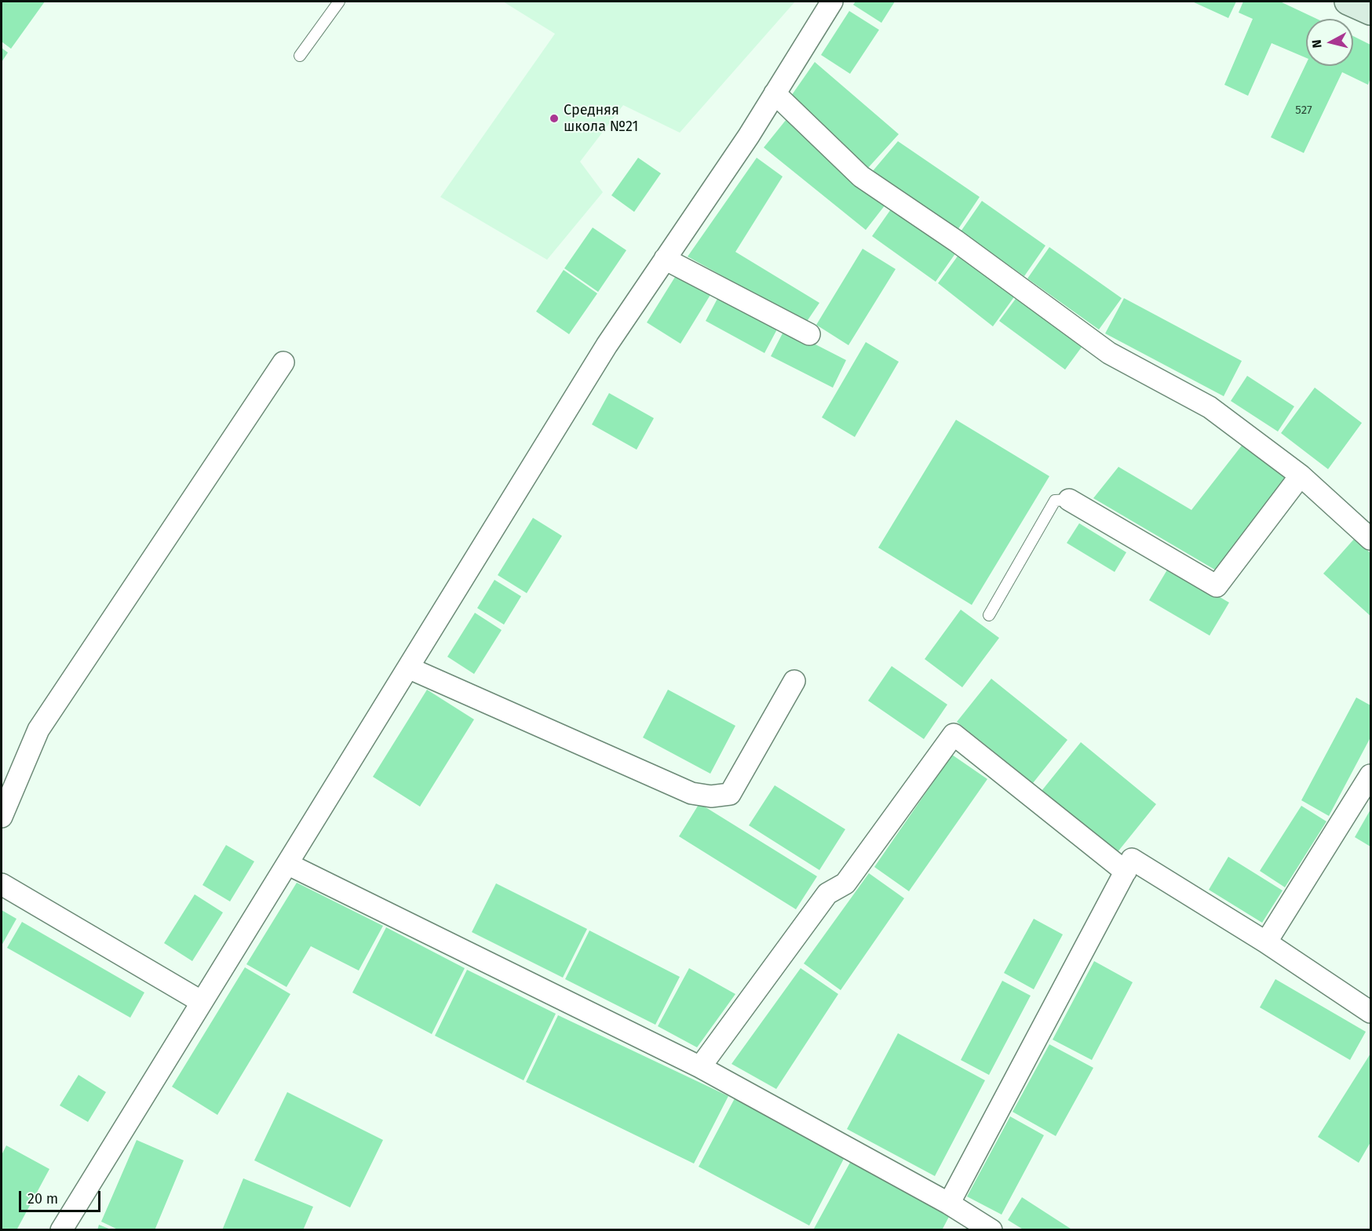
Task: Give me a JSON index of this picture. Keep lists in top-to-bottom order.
{
  "places": ["Средняя школа №21"],
  "house_numbers": ["527"],
  "scale_bar": "20 m",
  "north": "left"
}
